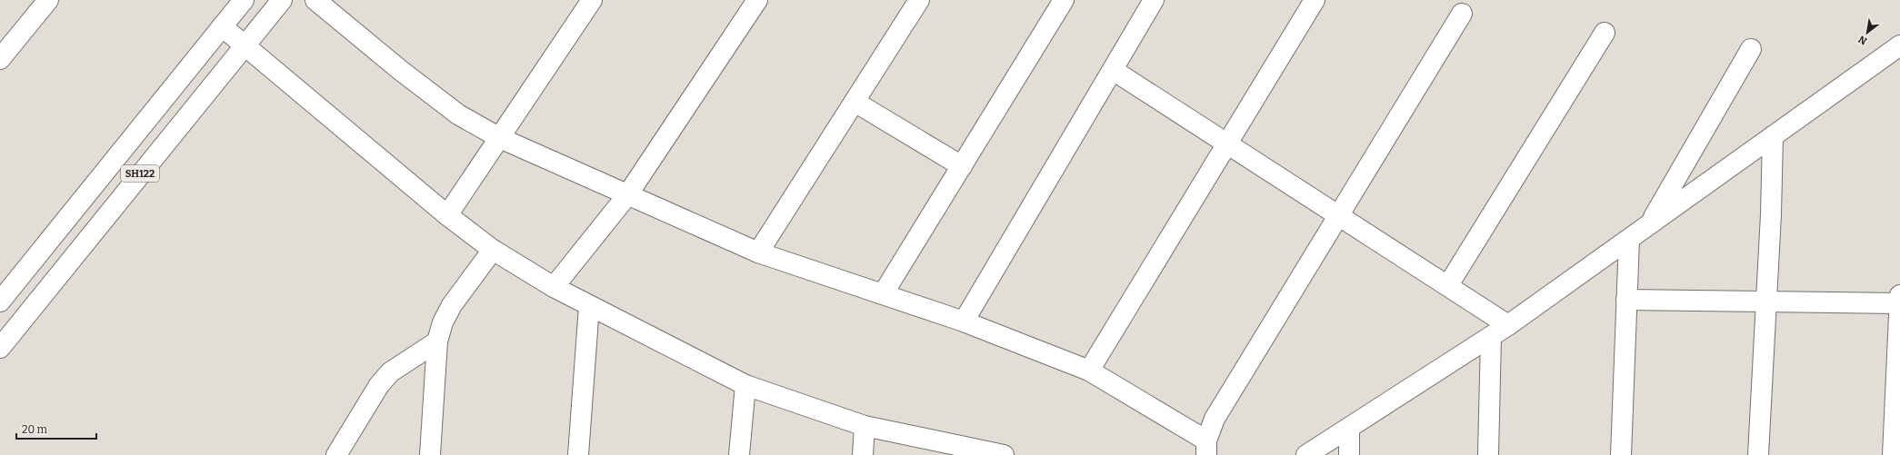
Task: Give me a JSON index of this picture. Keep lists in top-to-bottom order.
{
  "streets": {
    "street": ["SH122"]
  },
  "scale_bar": "20 m",
  "north": "bottom left"
}
